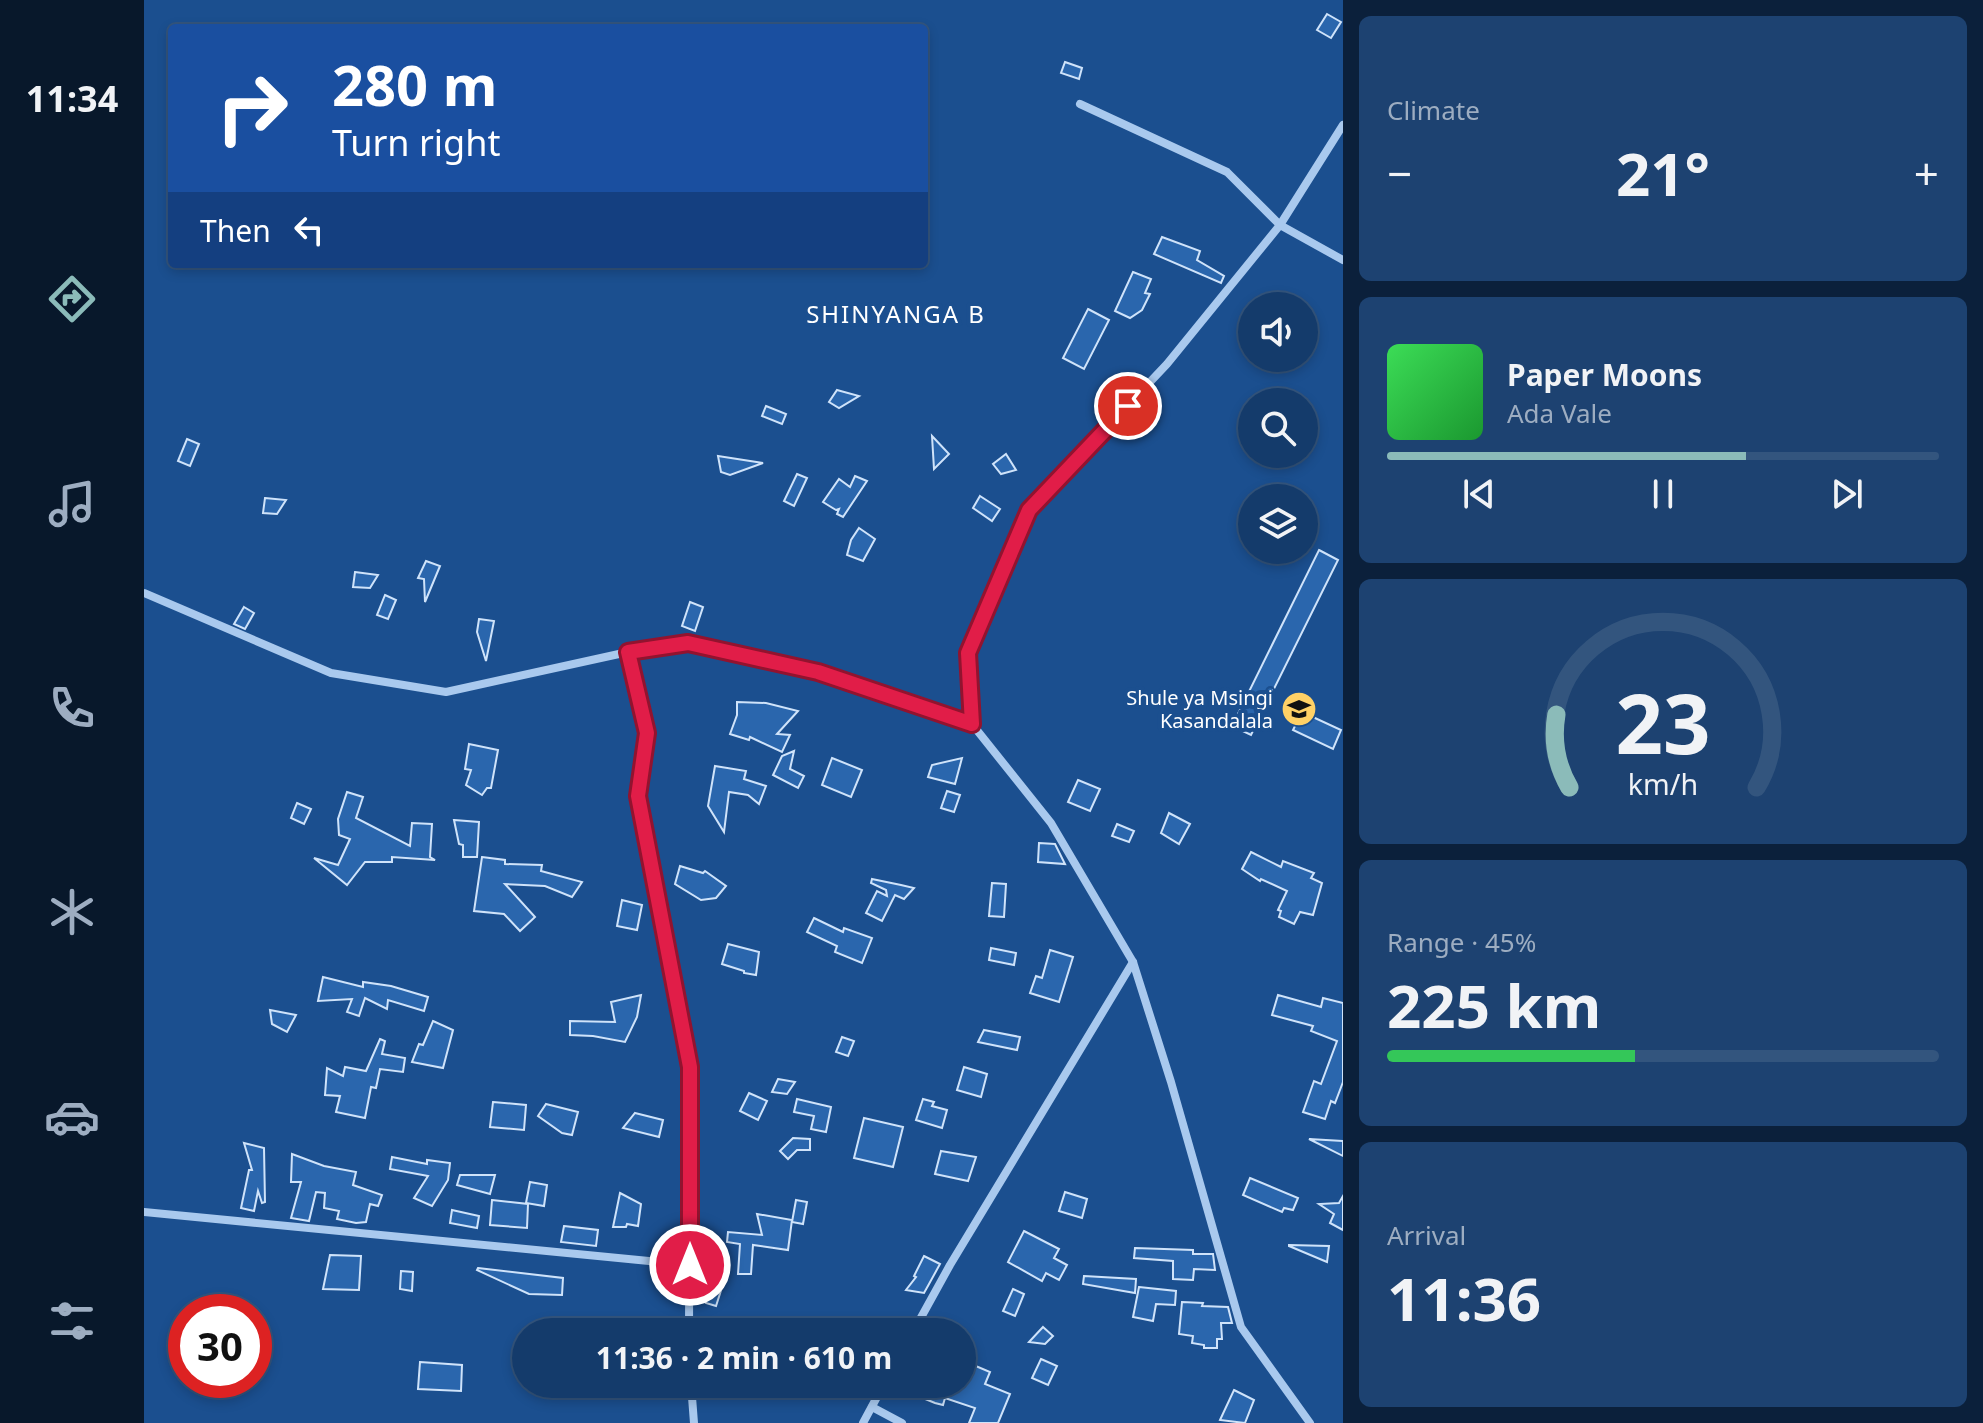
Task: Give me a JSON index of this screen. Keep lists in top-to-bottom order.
{
  "districts": ["SHINYANGA B"],
  "places": {
    "school or university": ["Shule ya Msingi Kasandalala"]
  },
  "page": {
    "tabs": "11:34",
    "tile": [
      "Climate",
      ["Range · 45%", "225 km"],
      ["Arrival", "11:36"]
    ],
    "turn": ["280 m", "Turn right"],
    "heat": ["−", "21°", "+"],
    "then": "Then",
    "song": ["Paper Moons", "Ada Vale"],
    "limit": "30",
    "trip": "11:36 · 2 min · 610 m",
    "gauge": ["23", "km/h"]
  }
}
